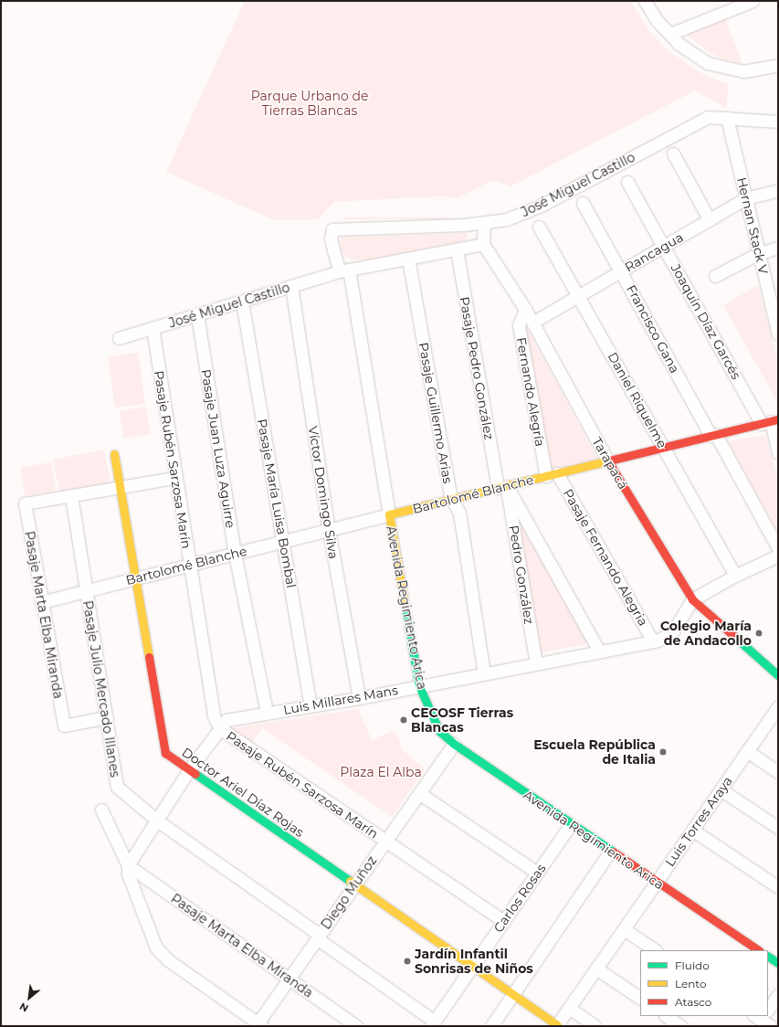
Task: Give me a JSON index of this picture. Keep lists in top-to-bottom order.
{
  "streets": {
    "street": [
      "José Miguel Castillo",
      "Hernan Stack V",
      "Rancagua",
      "Joaquín Díaz Garcés",
      "Francisco Gana",
      "Pasaje Pedro González",
      "Fernando Alegría",
      "Daniel Riquelme",
      "Pasaje Guillermo Arias",
      "Pasaje Juan Luza Aguirre",
      "Pasaje Rubén Sarzosa Marín",
      "Tarapacá",
      "Víctor Domingo Silva",
      "Bartolomé Blanche",
      "Pasaje María Luisa Bombal",
      "Pasaje Fernando Alegria",
      "Pedro González",
      "Avenida Regimiento Arica",
      "Pasaje Marta Elba Miranda",
      "Pasaje Julio Mercado Illanes",
      "Luis Millares Mans",
      "Doctor Ariel Díaz Rojas",
      "Luis Torres Araya",
      "Diego Muñoz",
      "Carlos Rosas"
    ]
  },
  "crossings": [
    ["José Miguel Castillo", "Hernan Stack V"],
    ["José Miguel Castillo", "Pasaje Pedro González"],
    ["José Miguel Castillo", "Pasaje Guillermo Arias"],
    ["José Miguel Castillo", "Pasaje Juan Luza Aguirre"],
    ["José Miguel Castillo", "Pasaje Rubén Sarzosa Marín"],
    ["José Miguel Castillo", "Tarapacá"],
    ["José Miguel Castillo", "Víctor Domingo Silva"],
    ["José Miguel Castillo", "Pasaje María Luisa Bombal"],
    ["José Miguel Castillo", "Avenida Regimiento Arica"],
    ["Hernan Stack V", "Rancagua"],
    ["Rancagua", "Joaquín Díaz Garcés"],
    ["Rancagua", "Francisco Gana"],
    ["Rancagua", "Daniel Riquelme"],
    ["Rancagua", "Tarapacá"],
    ["Joaquín Díaz Garcés", "Bartolomé Blanche"],
    ["Francisco Gana", "Bartolomé Blanche"],
    ["Pasaje Pedro González", "Bartolomé Blanche"],
    ["Pasaje Pedro González", "Pedro González"],
    ["Pasaje Pedro González", "Luis Millares Mans"],
    ["Fernando Alegría", "Tarapacá"],
    ["Fernando Alegría", "Bartolomé Blanche"],
    ["Fernando Alegría", "Pasaje Fernando Alegria"],
    ["Daniel Riquelme", "Bartolomé Blanche"],
    ["Pasaje Guillermo Arias", "Bartolomé Blanche"],
    ["Pasaje Guillermo Arias", "Luis Millares Mans"],
    ["Pasaje Juan Luza Aguirre", "Bartolomé Blanche"],
    ["Pasaje Juan Luza Aguirre", "Luis Millares Mans"],
    ["Pasaje Rubén Sarzosa Marín", "Bartolomé Blanche"],
    ["Pasaje Rubén Sarzosa Marín", "Luis Millares Mans"],
    ["Pasaje Rubén Sarzosa Marín", "Diego Muñoz"],
    ["Pasaje Rubén Sarzosa Marín", "Carlos Rosas"],
    ["Tarapacá", "Bartolomé Blanche"],
    ["Tarapacá", "Luis Millares Mans"],
    ["Víctor Domingo Silva", "Bartolomé Blanche"],
    ["Víctor Domingo Silva", "Luis Millares Mans"],
    ["Bartolomé Blanche", "Pasaje María Luisa Bombal"],
    ["Bartolomé Blanche", "Pasaje Fernando Alegria"],
    ["Bartolomé Blanche", "Pedro González"],
    ["Bartolomé Blanche", "Avenida Regimiento Arica"],
    ["Bartolomé Blanche", "Pasaje Marta Elba Miranda"],
    ["Bartolomé Blanche", "Pasaje Julio Mercado Illanes"],
    ["Bartolomé Blanche", "Doctor Ariel Díaz Rojas"],
    ["Pasaje María Luisa Bombal", "Luis Millares Mans"],
    ["Pasaje Fernando Alegria", "Luis Millares Mans"],
    ["Pedro González", "Luis Millares Mans"],
    ["Avenida Regimiento Arica", "Luis Millares Mans"],
    ["Avenida Regimiento Arica", "Luis Torres Araya"],
    ["Avenida Regimiento Arica", "Diego Muñoz"],
    ["Avenida Regimiento Arica", "Carlos Rosas"],
    ["Pasaje Marta Elba Miranda", "Pasaje Julio Mercado Illanes"],
    ["Pasaje Marta Elba Miranda", "Luis Millares Mans"],
    ["Pasaje Marta Elba Miranda", "Diego Muñoz"],
    ["Pasaje Julio Mercado Illanes", "Luis Millares Mans"],
    ["Pasaje Julio Mercado Illanes", "Diego Muñoz"],
    ["Pasaje Julio Mercado Illanes", "Carlos Rosas"],
    ["Luis Millares Mans", "Doctor Ariel Díaz Rojas"],
    ["Doctor Ariel Díaz Rojas", "Luis Torres Araya"],
    ["Doctor Ariel Díaz Rojas", "Diego Muñoz"],
    ["Doctor Ariel Díaz Rojas", "Carlos Rosas"]
  ],
  "parks": ["Parque Urbano de Tierras Blancas", "Plaza El Alba"],
  "places": [
    "Colegio María de Andacollo",
    "CECOSF Tierras Blancas",
    "Escuela República de Italia",
    "Jardín Infantil Sonrisas de Niños"
  ],
  "legend": ["Fluido", "Lento", "Atasco"],
  "north": "bottom left"
}
